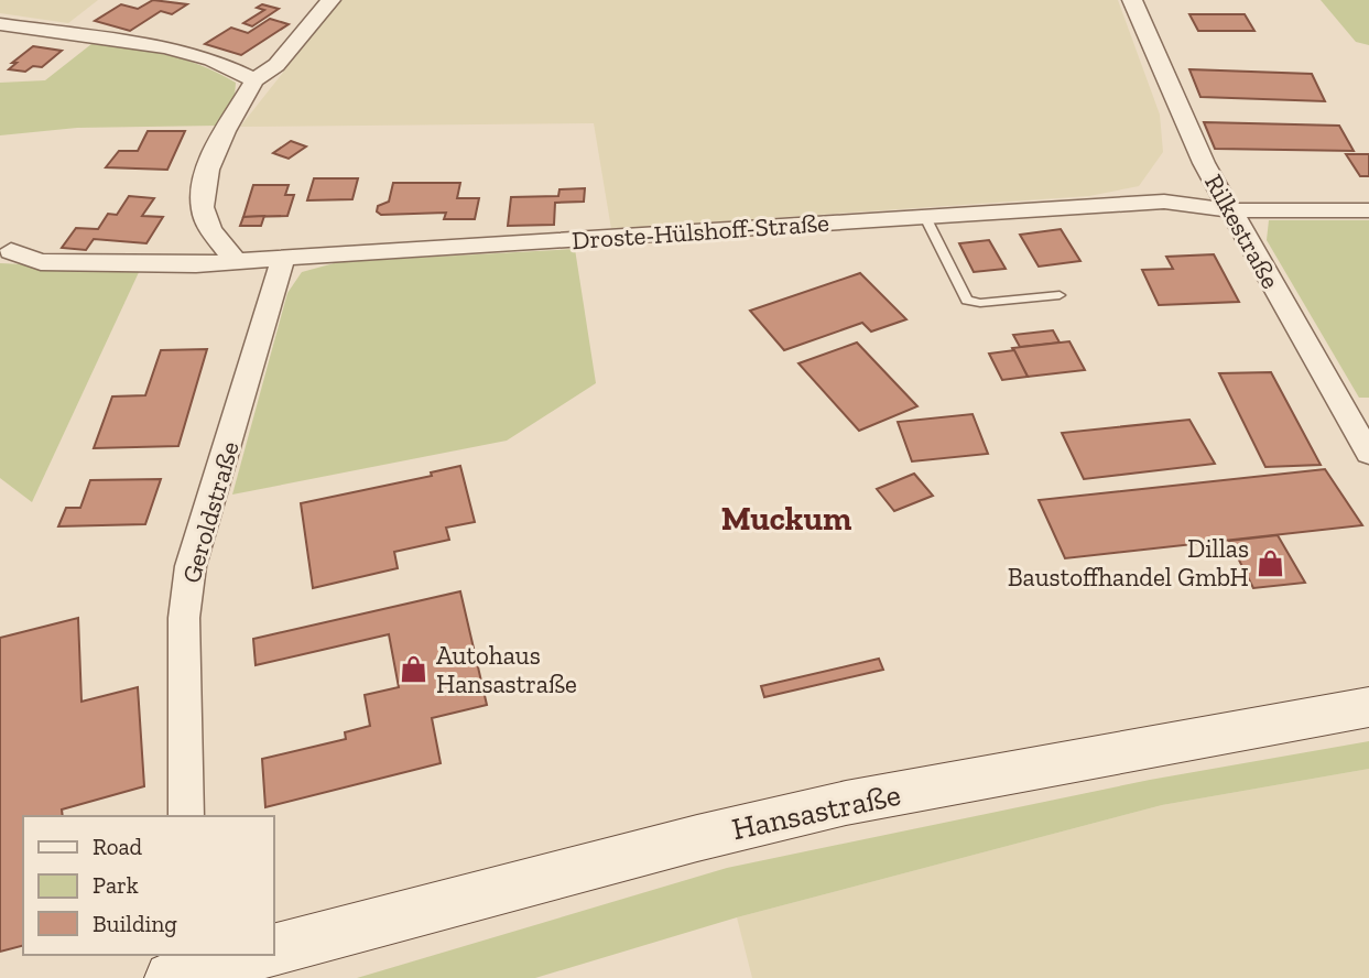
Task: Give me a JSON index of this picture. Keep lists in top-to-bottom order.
{
  "streets": {
    "main road": ["Hansastraße"],
    "street": ["Droste-Hülshoff-Straße", "Rilkestraße", "Geroldstraße"]
  },
  "crossings": [
    ["Droste-Hülshoff-Straße", "Rilkestraße"],
    ["Droste-Hülshoff-Straße", "Geroldstraße"]
  ],
  "districts": ["Muckum"],
  "places": {
    "shop": ["Dillas Baustoffhandel GmbH", "Autohaus Hansastraße"]
  },
  "legend": ["Road", "Park", "Building"]
}
